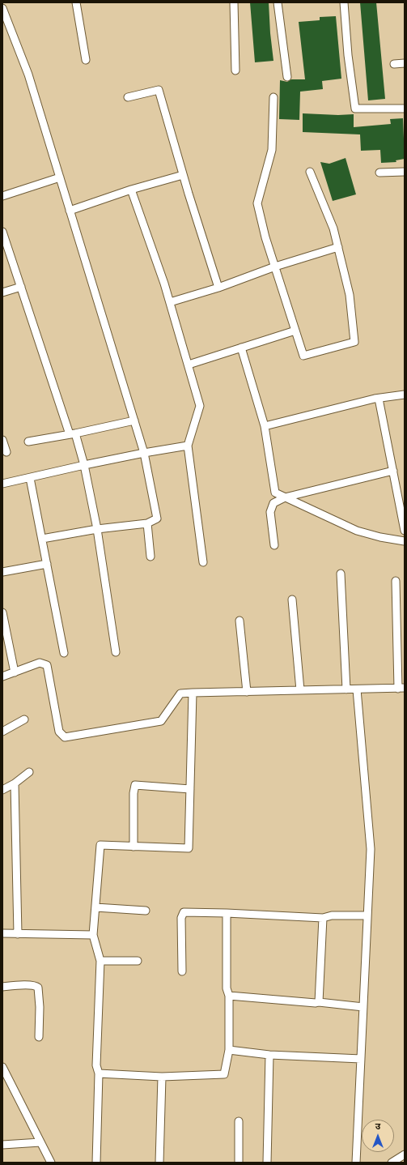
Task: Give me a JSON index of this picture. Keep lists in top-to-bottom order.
{
  "north": "top"
}
